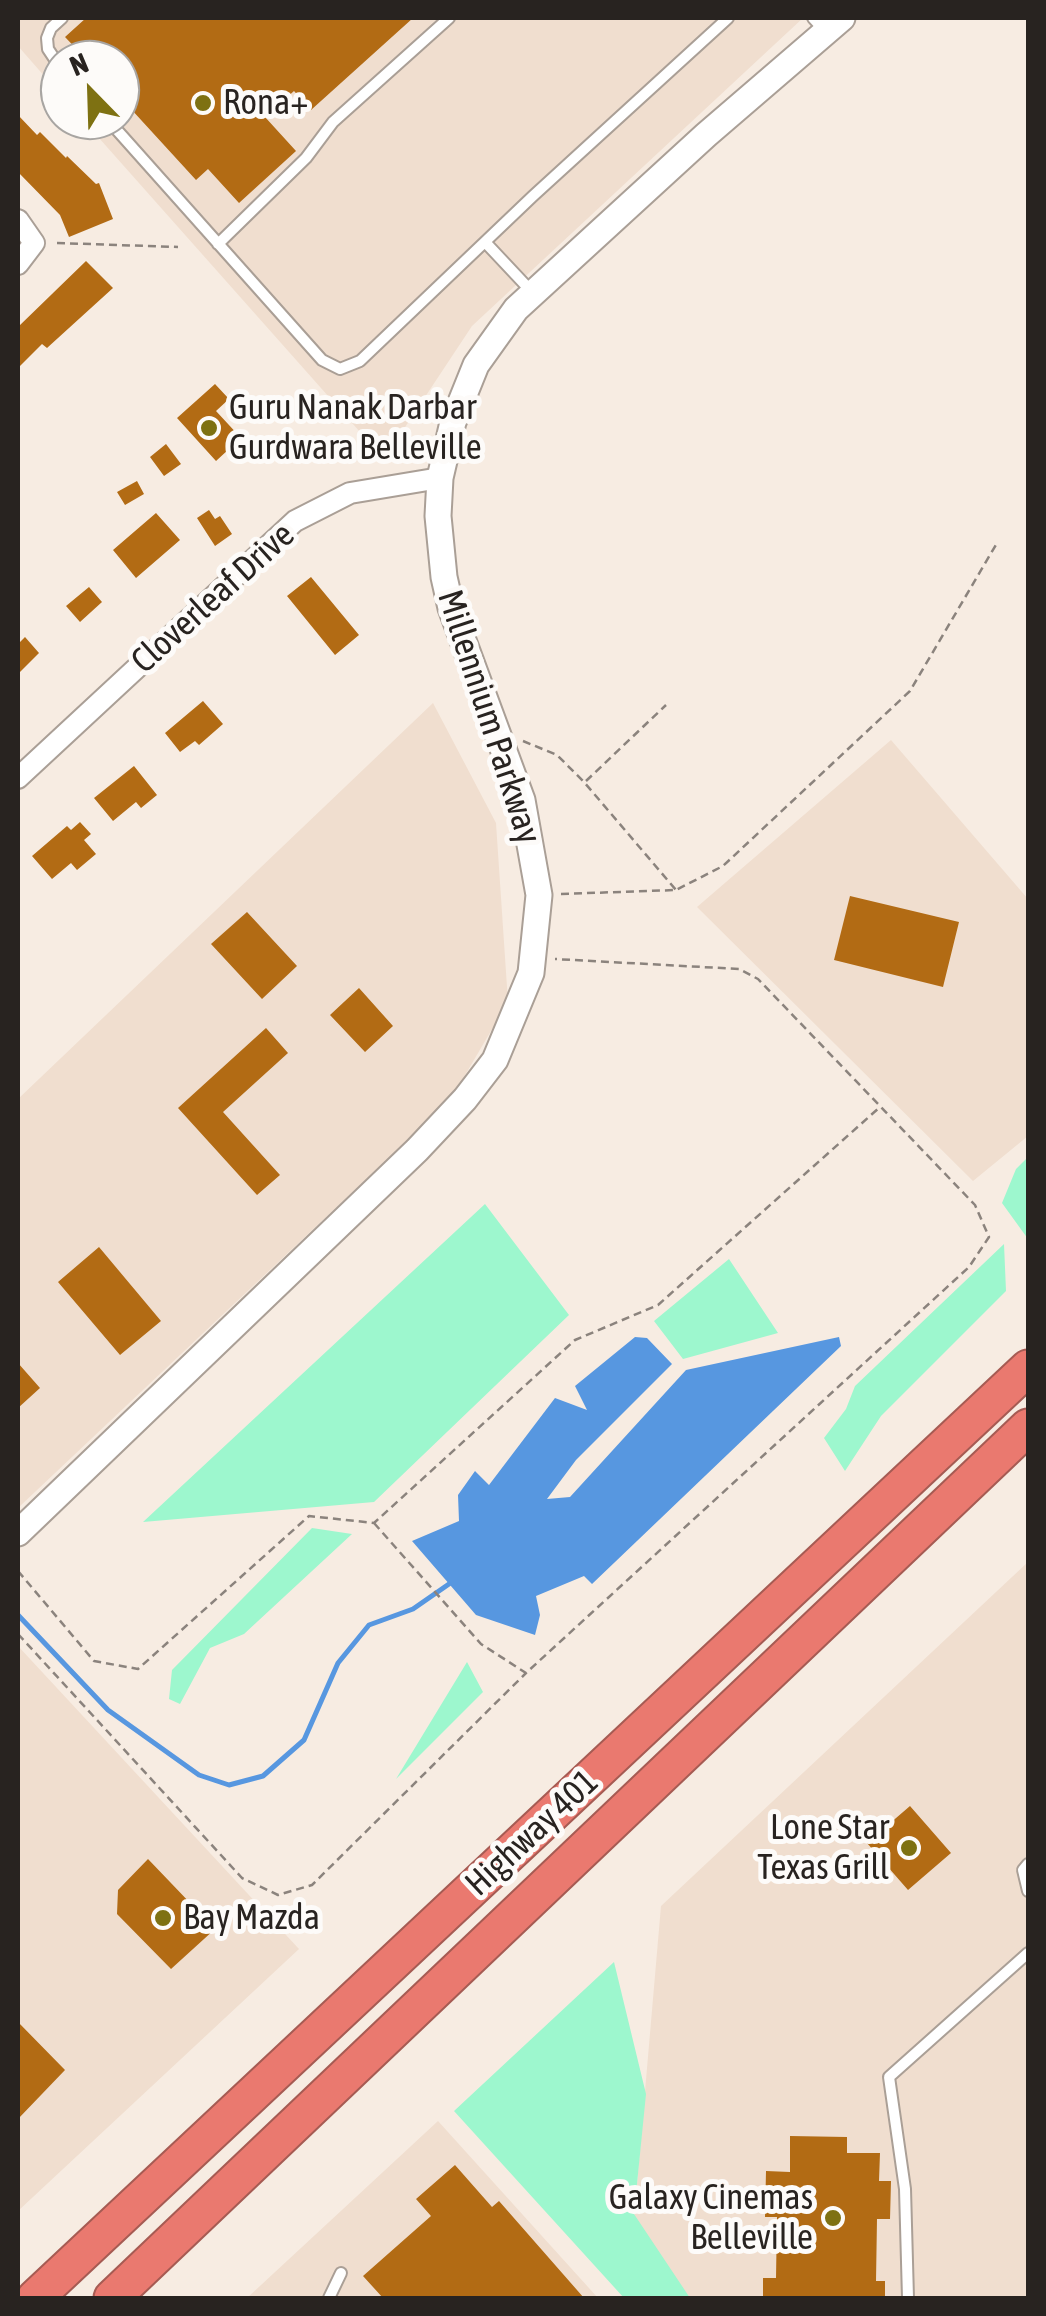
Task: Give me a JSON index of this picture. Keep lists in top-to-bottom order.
{
  "streets": {
    "highway": ["Highway 401"],
    "street": ["Cloverleaf Drive", "Millennium Parkway"]
  },
  "crossings": [
    ["Cloverleaf Drive", "Millennium Parkway"]
  ],
  "places": [
    "Rona+",
    "Guru Nanak Darbar Gurdwara Belleville",
    "Lone Star Texas Grill",
    "Bay Mazda",
    "Galaxy Cinemas Belleville"
  ],
  "north": "top left"
}
